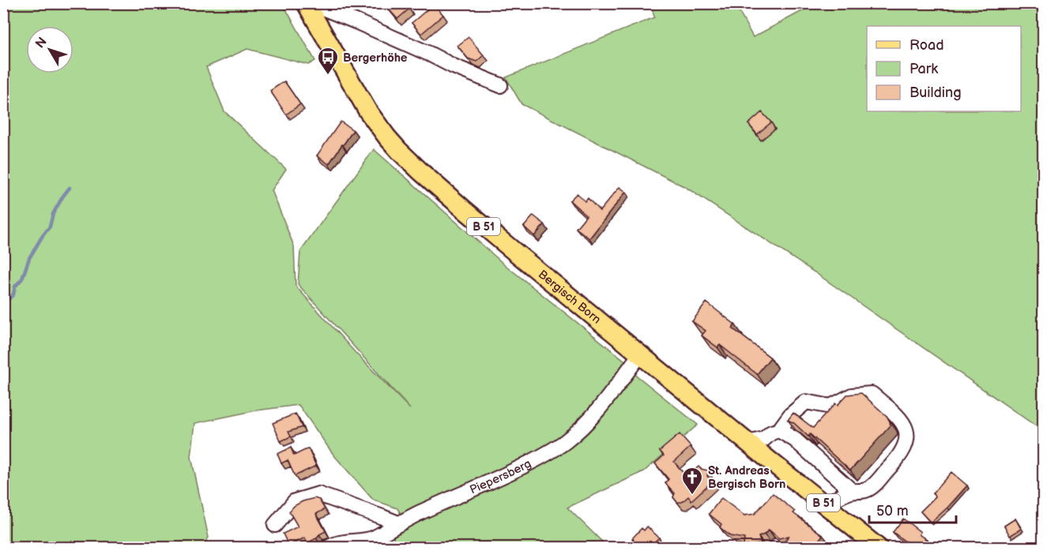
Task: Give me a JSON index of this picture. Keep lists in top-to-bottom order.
{
  "streets": {
    "main road": ["B 51", "Bergisch Born"],
    "street": ["Piepersberg"]
  },
  "crossings": [
    ["Bergisch Born", "Piepersberg"]
  ],
  "places": {
    "bus stop": ["Bergerhöhe"],
    "church": ["St. Andreas Bergisch Born"]
  },
  "legend": ["Road", "Park", "Building"],
  "scale_bar": "50 m",
  "north": "top left"
}
